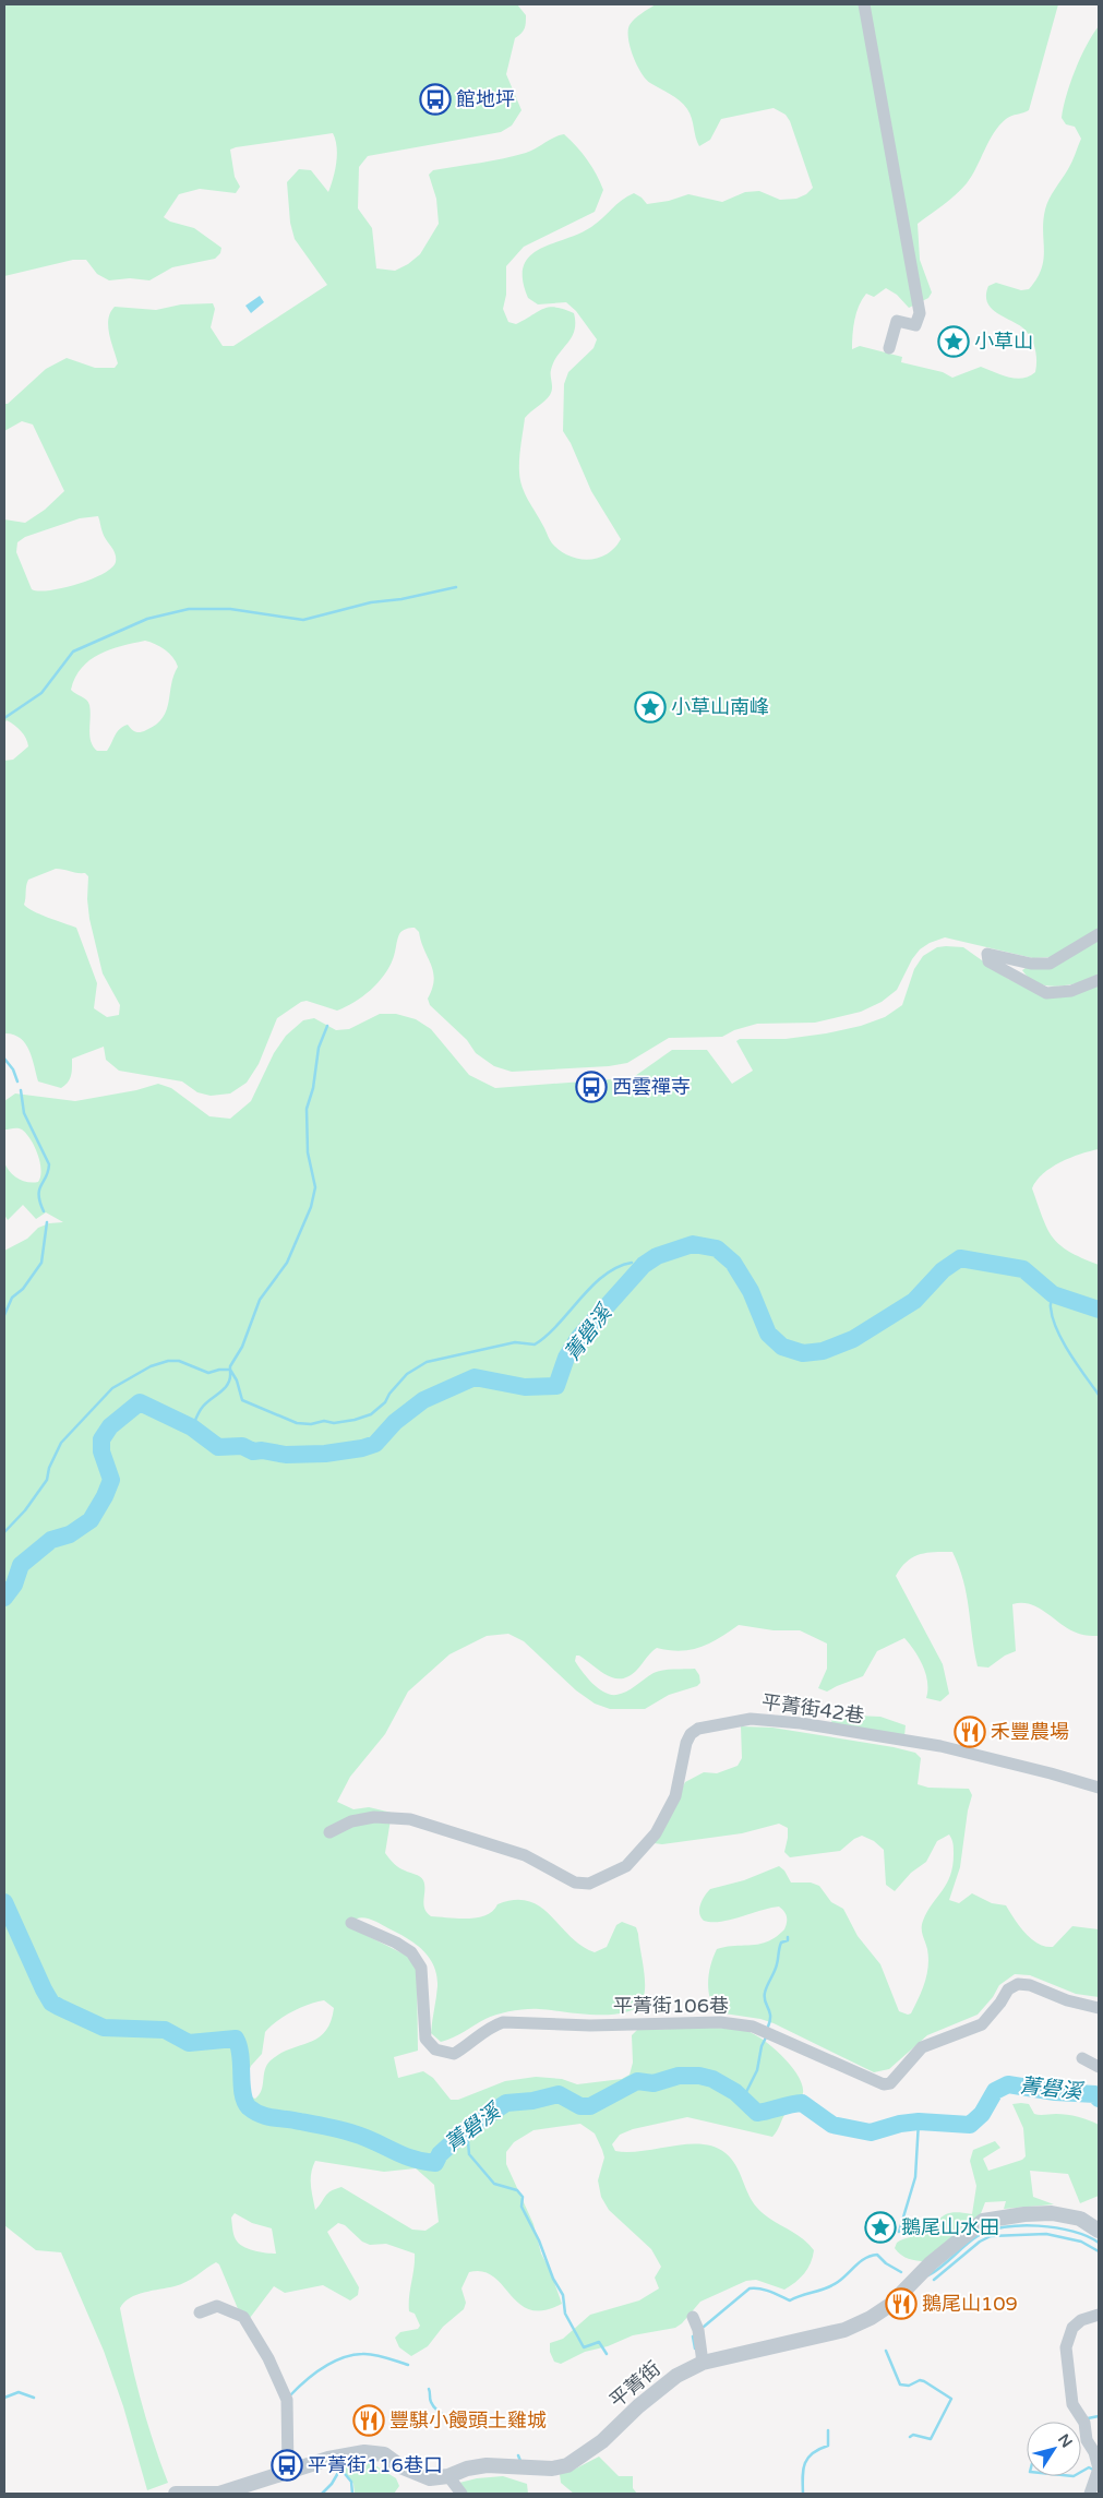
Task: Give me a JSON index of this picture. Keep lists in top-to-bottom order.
{
  "streets": {
    "street": ["平菁街42巷", "平菁街106巷", "平菁街"]
  },
  "water": ["菁礐溪"],
  "places": {
    "bus stop": ["館地坪", "西雲禪寺", "平菁街116巷口"],
    "place": ["小草山", "小草山南峰", "鵝尾山水田"],
    "restaurant": ["禾豐農場", "鵝尾山109", "豐騏小饅頭土雞城"]
  },
  "north": "top right"
}
